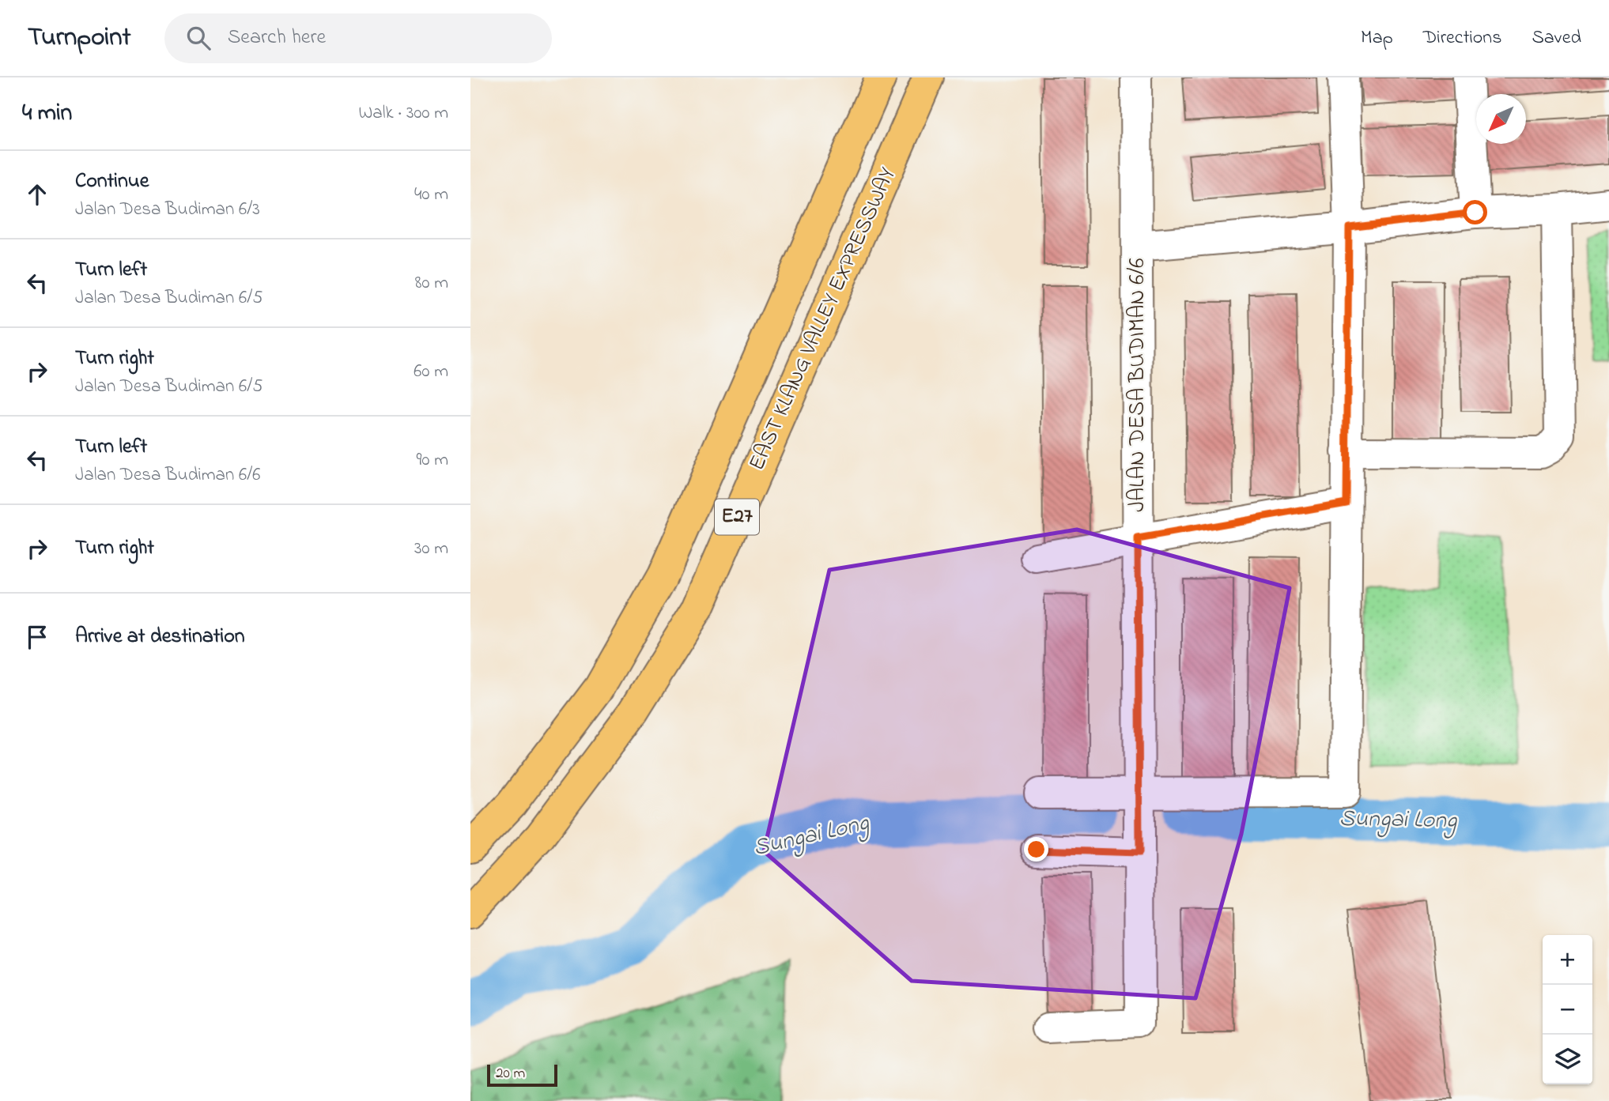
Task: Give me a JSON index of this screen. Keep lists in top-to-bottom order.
{
  "streets": {
    "highway": ["EAST KLANG VALLEY EXPRESSWAY", "E27"],
    "street": ["JALAN DESA BUDIMAN 6/6"]
  },
  "water": ["Sungai Long"],
  "scale_bar": "20 m",
  "north": "bottom left",
  "page": {
    "header": "Turnpoint",
    "search": "Search here",
    "nav": ["Map", "Directions", "Saved"],
    "heading": ["4 min", "Walk · 300 m"],
    "list": [
      ["Continue", "Jalan Desa Budiman 6/3", "40 m"],
      ["Turn left", "Jalan Desa Budiman 6/5", "80 m"],
      ["Turn right", "Jalan Desa Budiman 6/5", "60 m"],
      ["Turn left", "Jalan Desa Budiman 6/6", "90 m"],
      ["Turn right", "30 m"],
      "Arrive at destination"
    ],
    "map_buttons": ["+", "−"],
    "scale": "20 m"
  }
}
